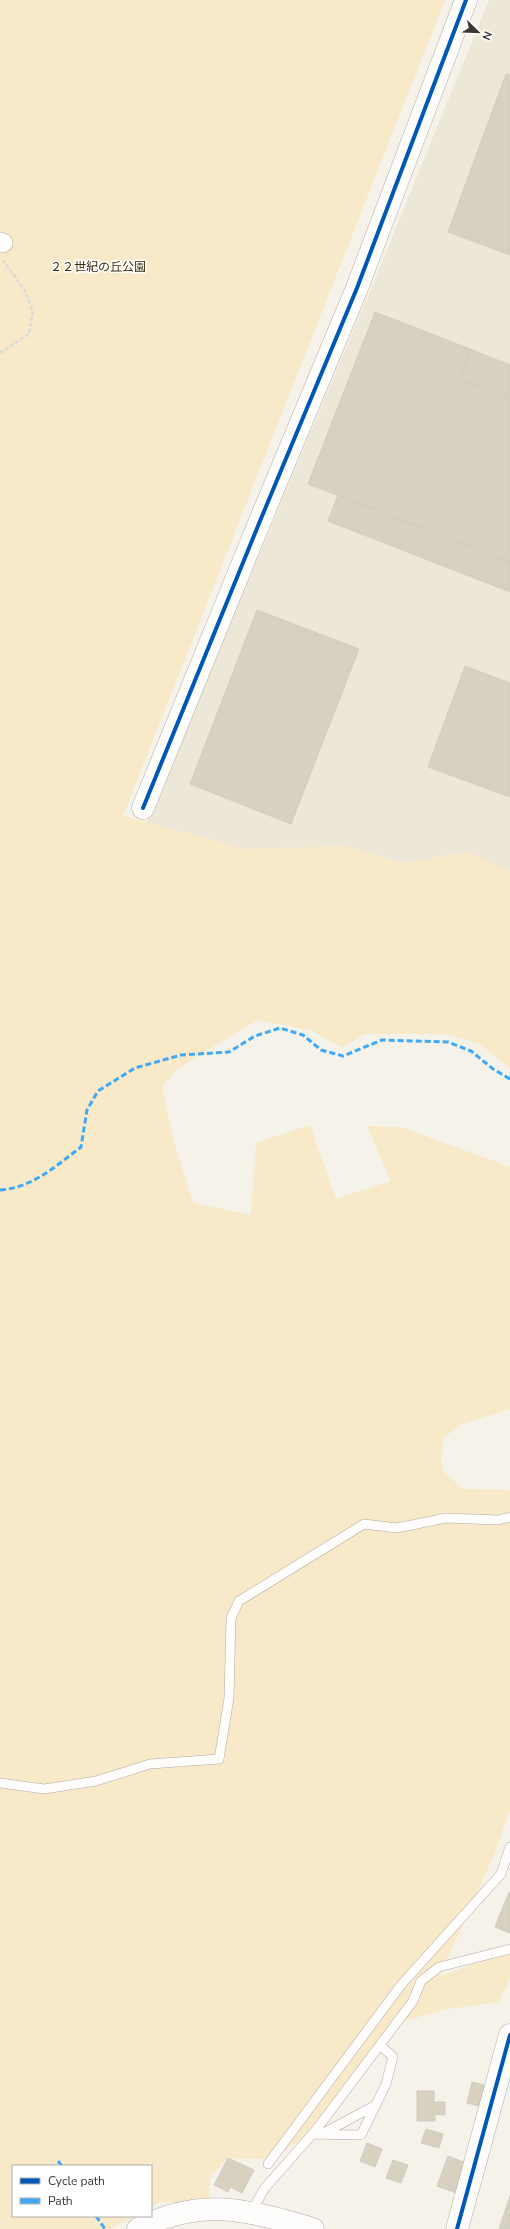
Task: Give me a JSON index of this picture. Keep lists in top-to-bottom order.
{
  "parks": ["２２世紀の丘公園"],
  "legend": ["Cycle path", "Path"],
  "north": "bottom right"
}
